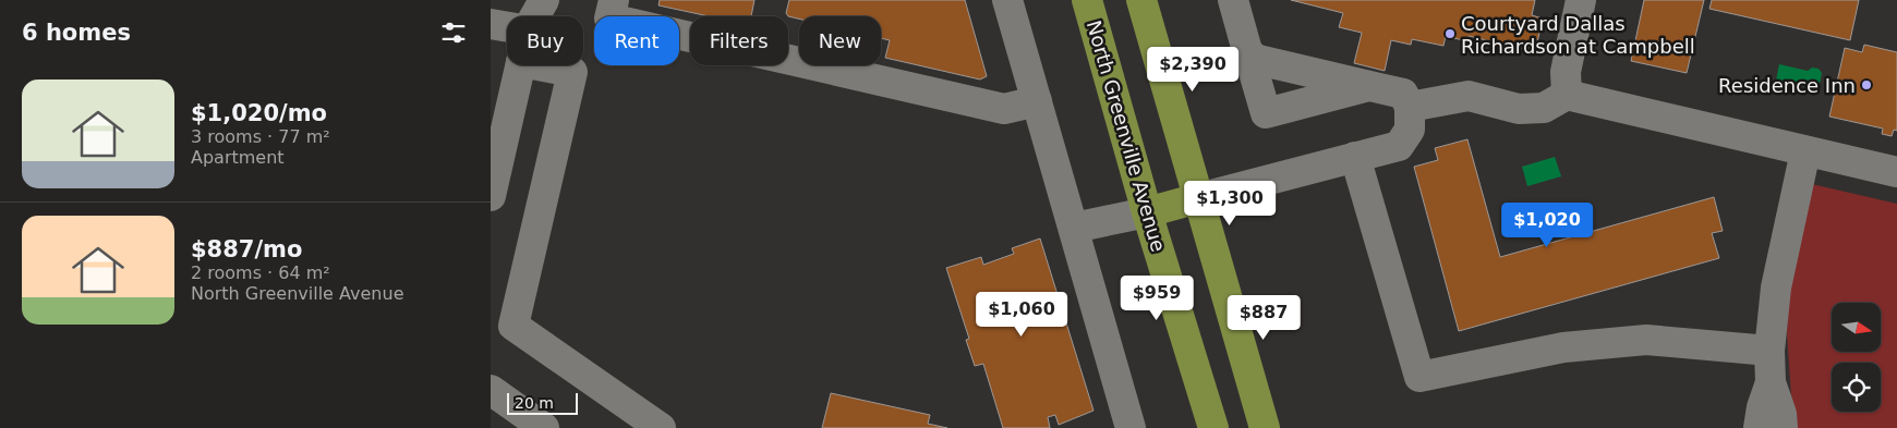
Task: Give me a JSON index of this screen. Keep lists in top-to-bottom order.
{
  "streets": {
    "main road": ["North Greenville Avenue"]
  },
  "places": ["Courtyard Dallas Richardson at Campbell", "Residence Inn"],
  "scale_bar": "20 m",
  "north": "right",
  "page": {
    "heading": "6 homes",
    "chip": [
      "Buy",
      "Rent",
      "Filters",
      "New"
    ],
    "price": [
      "$2,390",
      "$1,300",
      "$1,020",
      "$959",
      "$1,060",
      "$887"
    ],
    "list": [
      {
        "name": "$1,020/mo",
        "note": "3 rooms · 77 m² · Apartment"
      },
      {
        "name": "$887/mo",
        "note": "2 rooms · 64 m² · North Greenville Avenue"
      }
    ],
    "scale": "20 m"
  }
}
